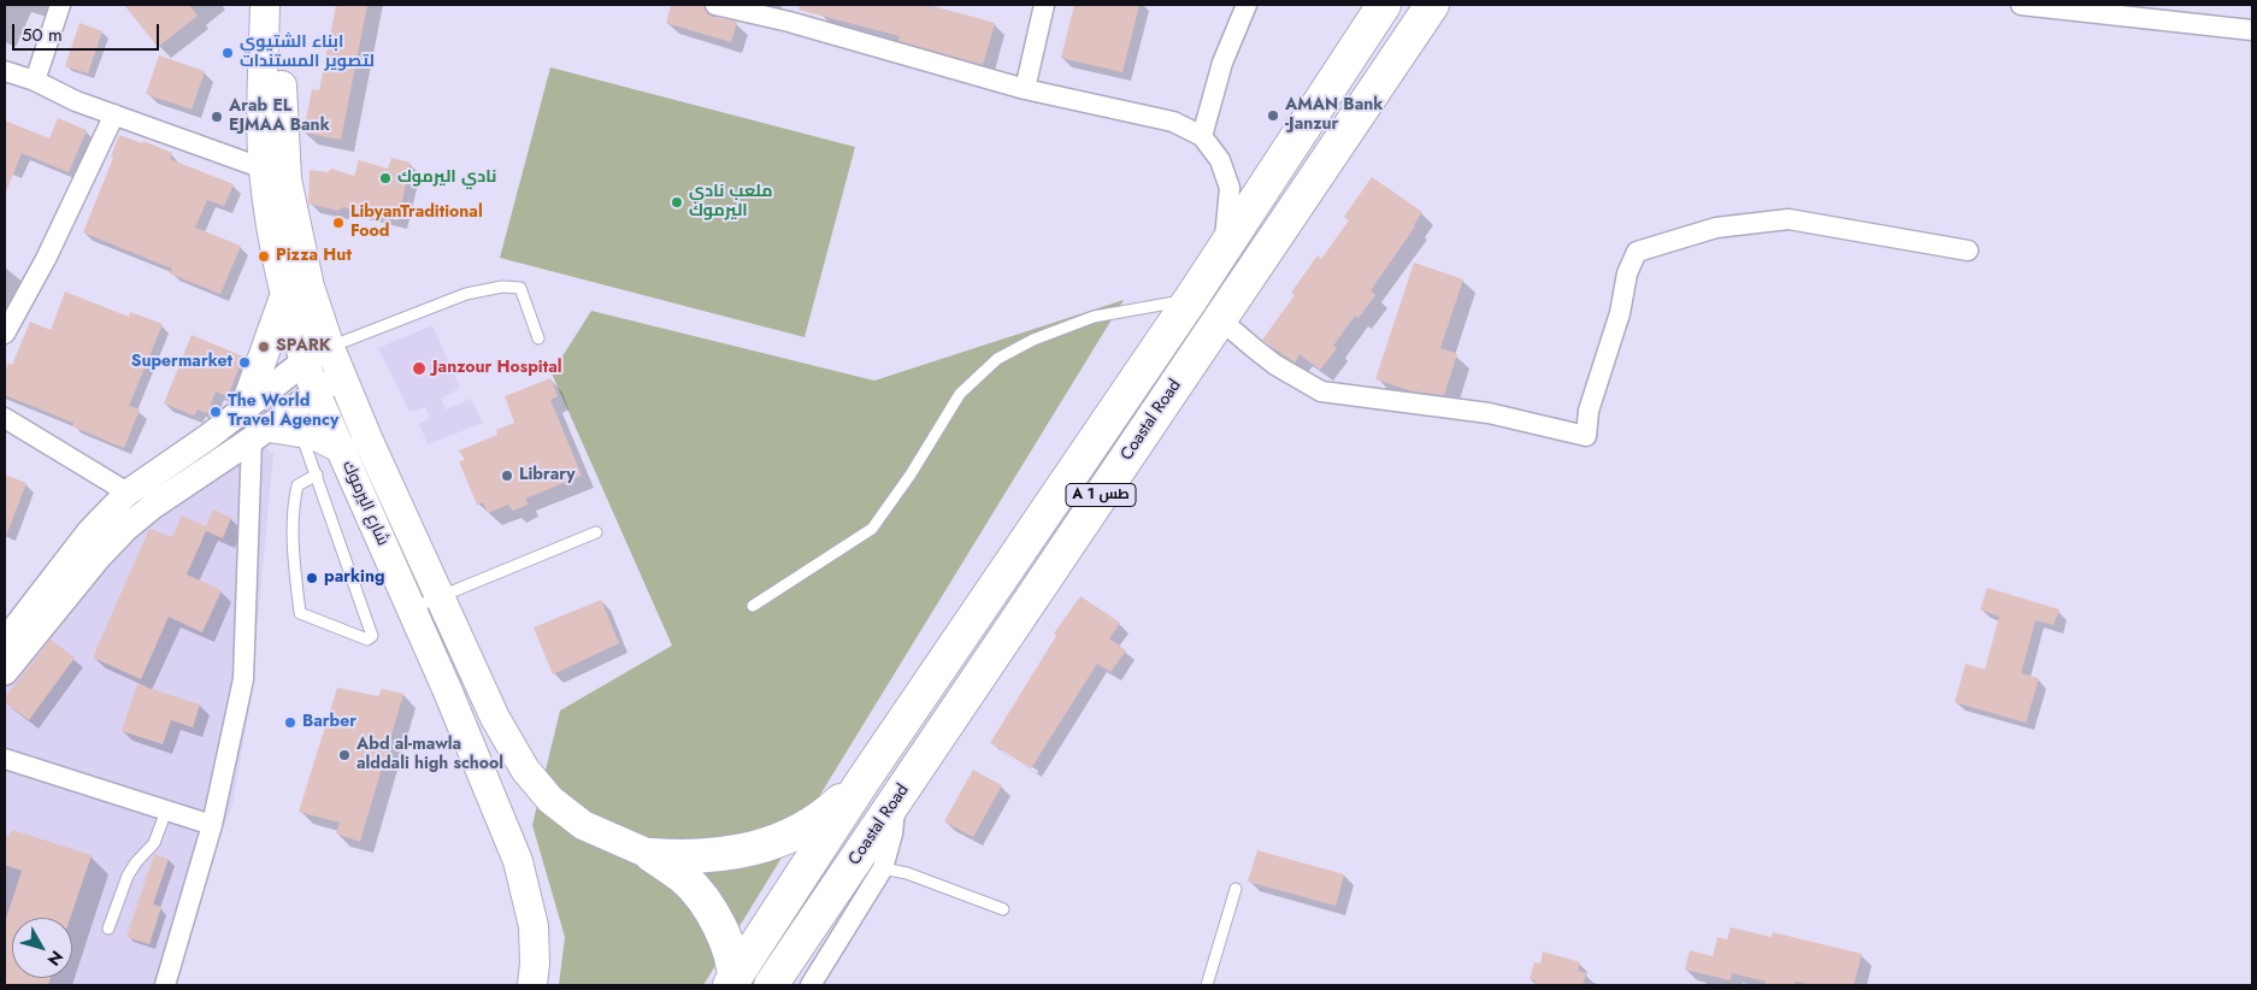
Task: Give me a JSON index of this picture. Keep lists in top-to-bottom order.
{
  "streets": {
    "highway": ["Coastal Road", "A 1 طس"],
    "main road": ["شارع اليرموك"]
  },
  "places": [
    "ابناء الشتيوي لتصوير المستندات",
    "AMAN Bank -Janzur",
    "Arab EL EJMAA Bank",
    "نادي اليرموك",
    "ملعب نادي اليرموك",
    "LibyanTraditional Food",
    "Pizza Hut",
    "SPARK",
    "Supermarket",
    "Janzour Hospital",
    "The World Travel Agency",
    "Library",
    "parking",
    "Barber",
    "Abd al-mawla alddali high school"
  ],
  "scale_bar": "50 m",
  "north": "bottom right"
}
